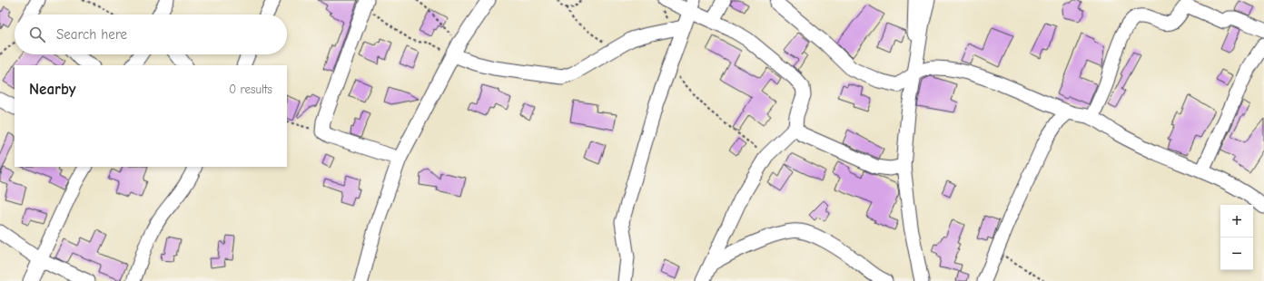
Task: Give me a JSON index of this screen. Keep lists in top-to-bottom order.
{
  "page": {
    "search": "Search here",
    "heading": ["Nearby", "0 results"],
    "map_buttons": ["+", "−"]
  }
}
